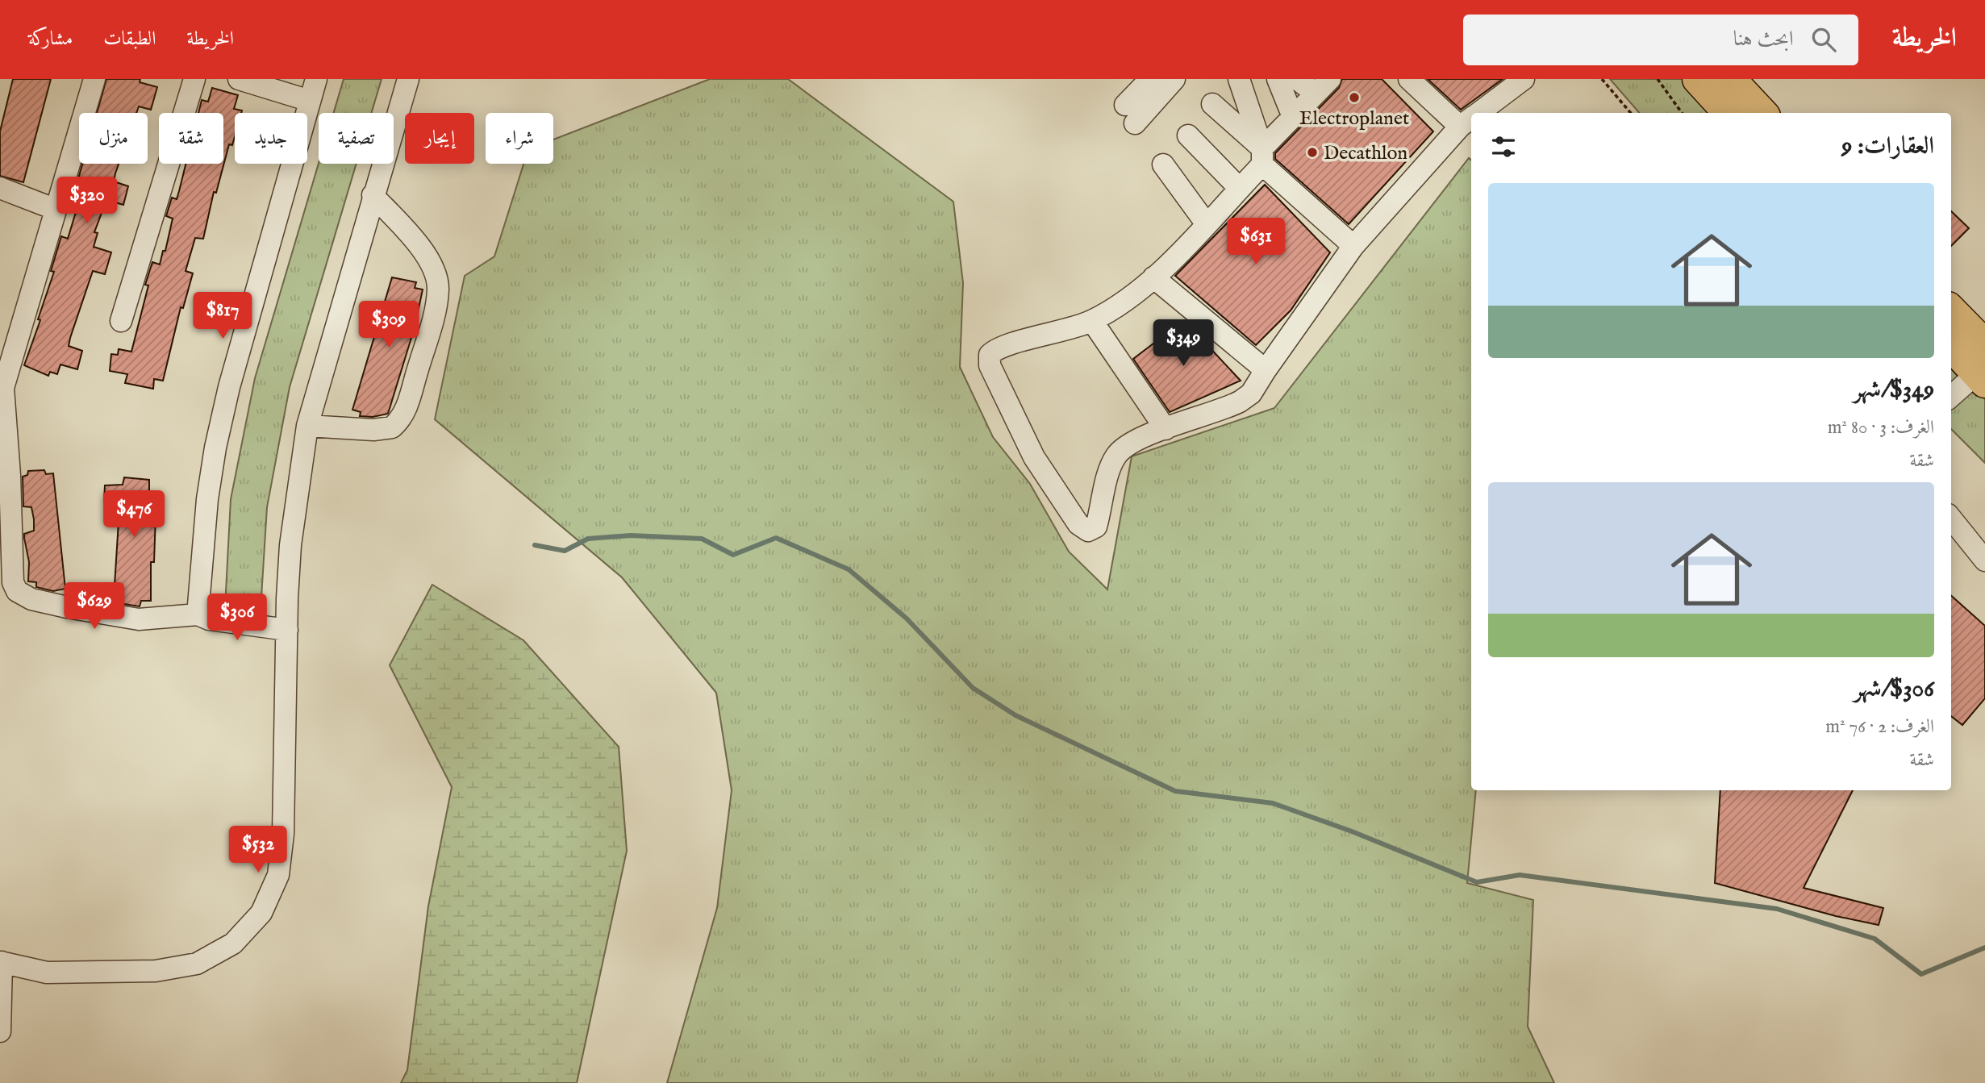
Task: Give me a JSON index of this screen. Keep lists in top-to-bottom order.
{
  "places": ["Electroplanet", "Decathlon"],
  "page": {
    "header": "الخريطة",
    "search": "ابحث هنا",
    "nav": ["الخريطة", "الطبقات", "مشاركة"],
    "chip": [
      "شراء",
      "إيجار",
      "تصفية",
      "جديد",
      "شقة",
      "منزل"
    ],
    "heading": "العقارات: 9",
    "price": [
      "$320",
      "$631",
      "$817",
      "$309",
      "$349",
      "$476",
      "$629",
      "$306",
      "$532"
    ],
    "list": [
      {
        "name": "$349/شهر",
        "note": "الغرف: 3 · 80 m² · شقة"
      },
      {
        "name": "$306/شهر",
        "note": "الغرف: 2 · 76 m² · شقة"
      }
    ]
  }
}
